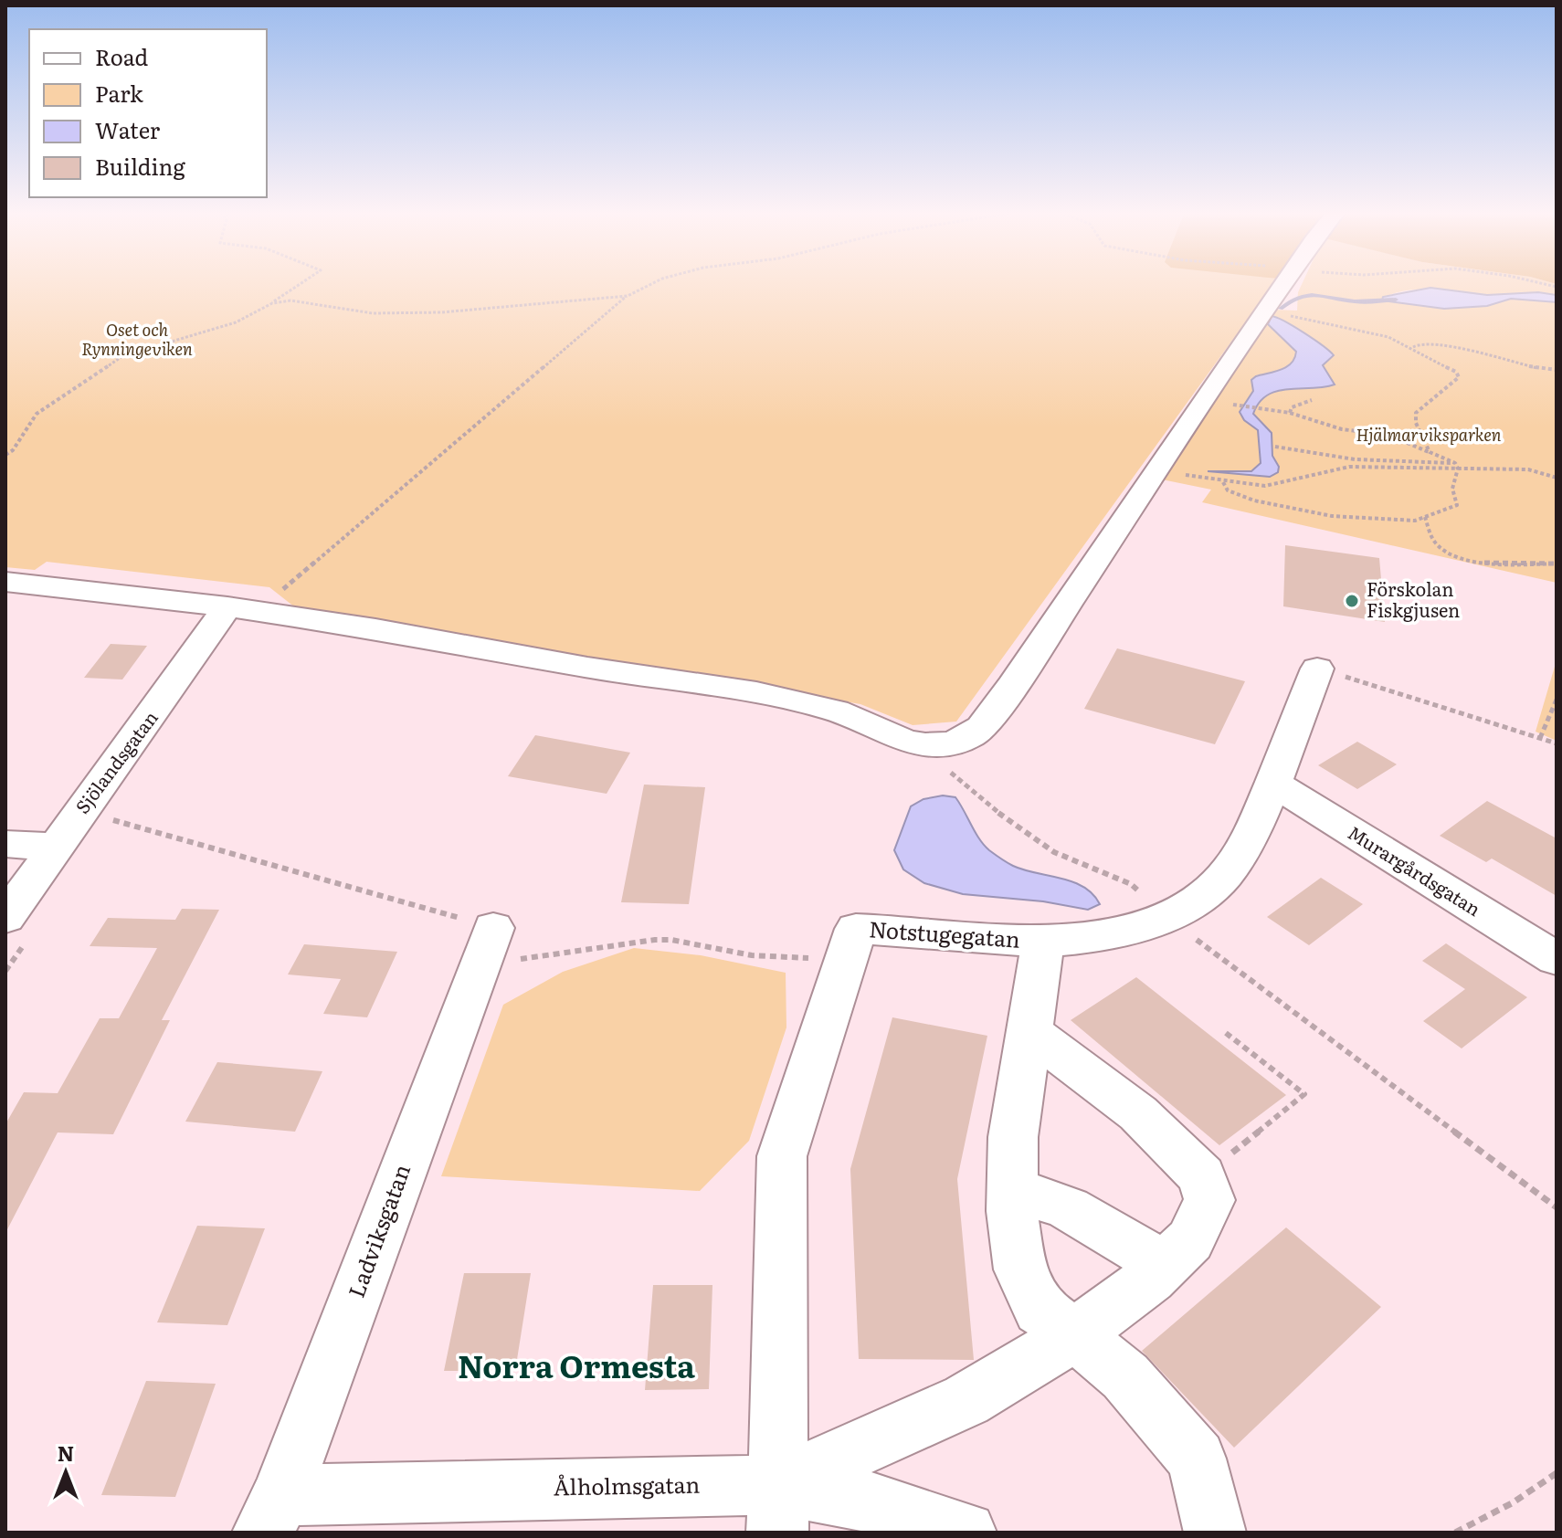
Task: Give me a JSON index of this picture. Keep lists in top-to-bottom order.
{
  "streets": {
    "street": [
      "Sjölandsgatan",
      "Murargårdsgatan",
      "Notstugegatan",
      "Ladviksgatan",
      "Ålholmsgatan"
    ]
  },
  "crossings": [
    ["Murargårdsgatan", "Notstugegatan"],
    ["Notstugegatan", "Ålholmsgatan"],
    ["Ladviksgatan", "Ålholmsgatan"]
  ],
  "districts": ["Norra Ormesta"],
  "parks": ["Oset och Rynningeviken", "Hjälmarviksparken"],
  "places": ["Förskolan Fiskgjusen"],
  "legend": [
    "Road",
    "Park",
    "Water",
    "Building"
  ],
  "north": "top"
}
